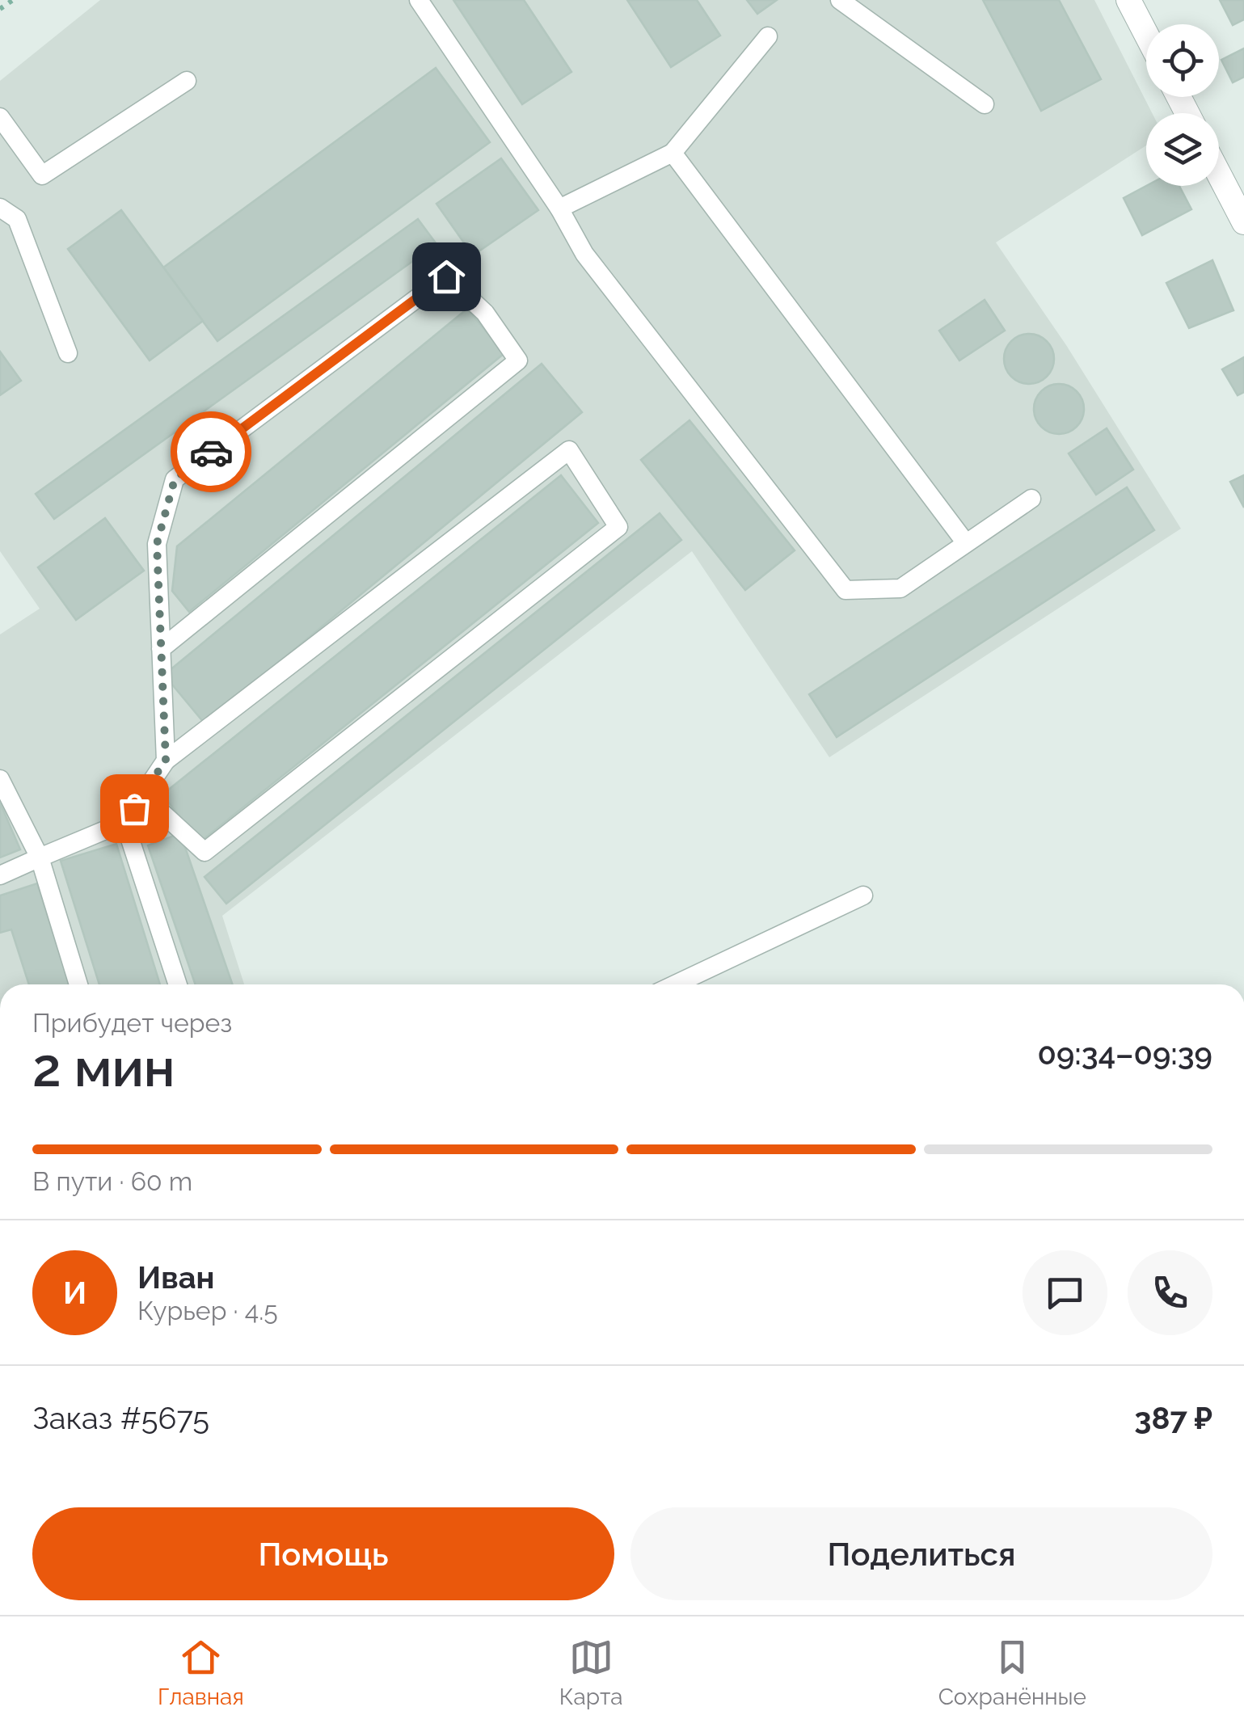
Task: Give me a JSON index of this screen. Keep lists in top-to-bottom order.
{
  "page": {
    "heading": ["2 мин", "Прибудет через", "09:34–09:39"],
    "panel": [
      "Иван",
      "Курьер · 4.5",
      "Заказ #5675",
      "387 ₽"
    ],
    "bar": "В пути · 60 m",
    "round": "И",
    "buttons": ["Помощь", "Поделиться"],
    "tabs": ["Главная", "Карта", "Сохранённые"]
  }
}
